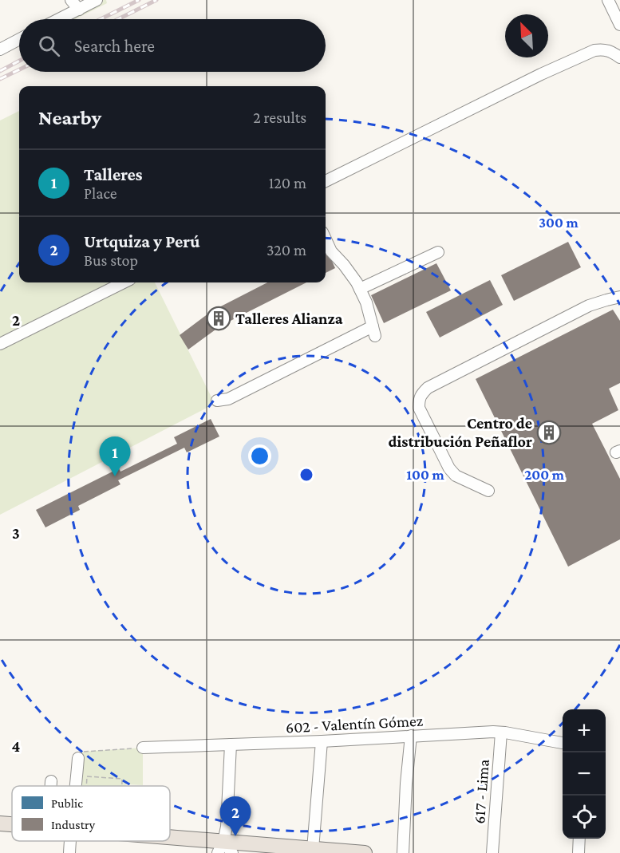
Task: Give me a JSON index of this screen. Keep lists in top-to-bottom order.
{
  "streets": {
    "street": ["602 - Valentín Gómez", "617 - Lima"]
  },
  "crossings": [
    ["602 - Valentín Gómez", "617 - Lima"]
  ],
  "places": {
    "building": ["Talleres Alianza", "Centro de distribución Peñaflor"]
  },
  "legend": ["Public", "Industry"],
  "north": "top left",
  "page": {
    "search": "Search here",
    "heading": ["Nearby", "2 results"],
    "list": [
      {
        "mark": "1",
        "name": "Talleres",
        "note": "Place",
        "value": "120 m"
      },
      {
        "mark": "2",
        "name": "Urtquiza y Perú",
        "note": "Bus stop",
        "value": "320 m"
      }
    ],
    "pins": ["1", "2"],
    "map_buttons": ["+", "−"]
  },
  "grid": {
    "rows": ["2", "3", "4"]
  },
  "rings": ["300 m", "100 m", "200 m"]
}
